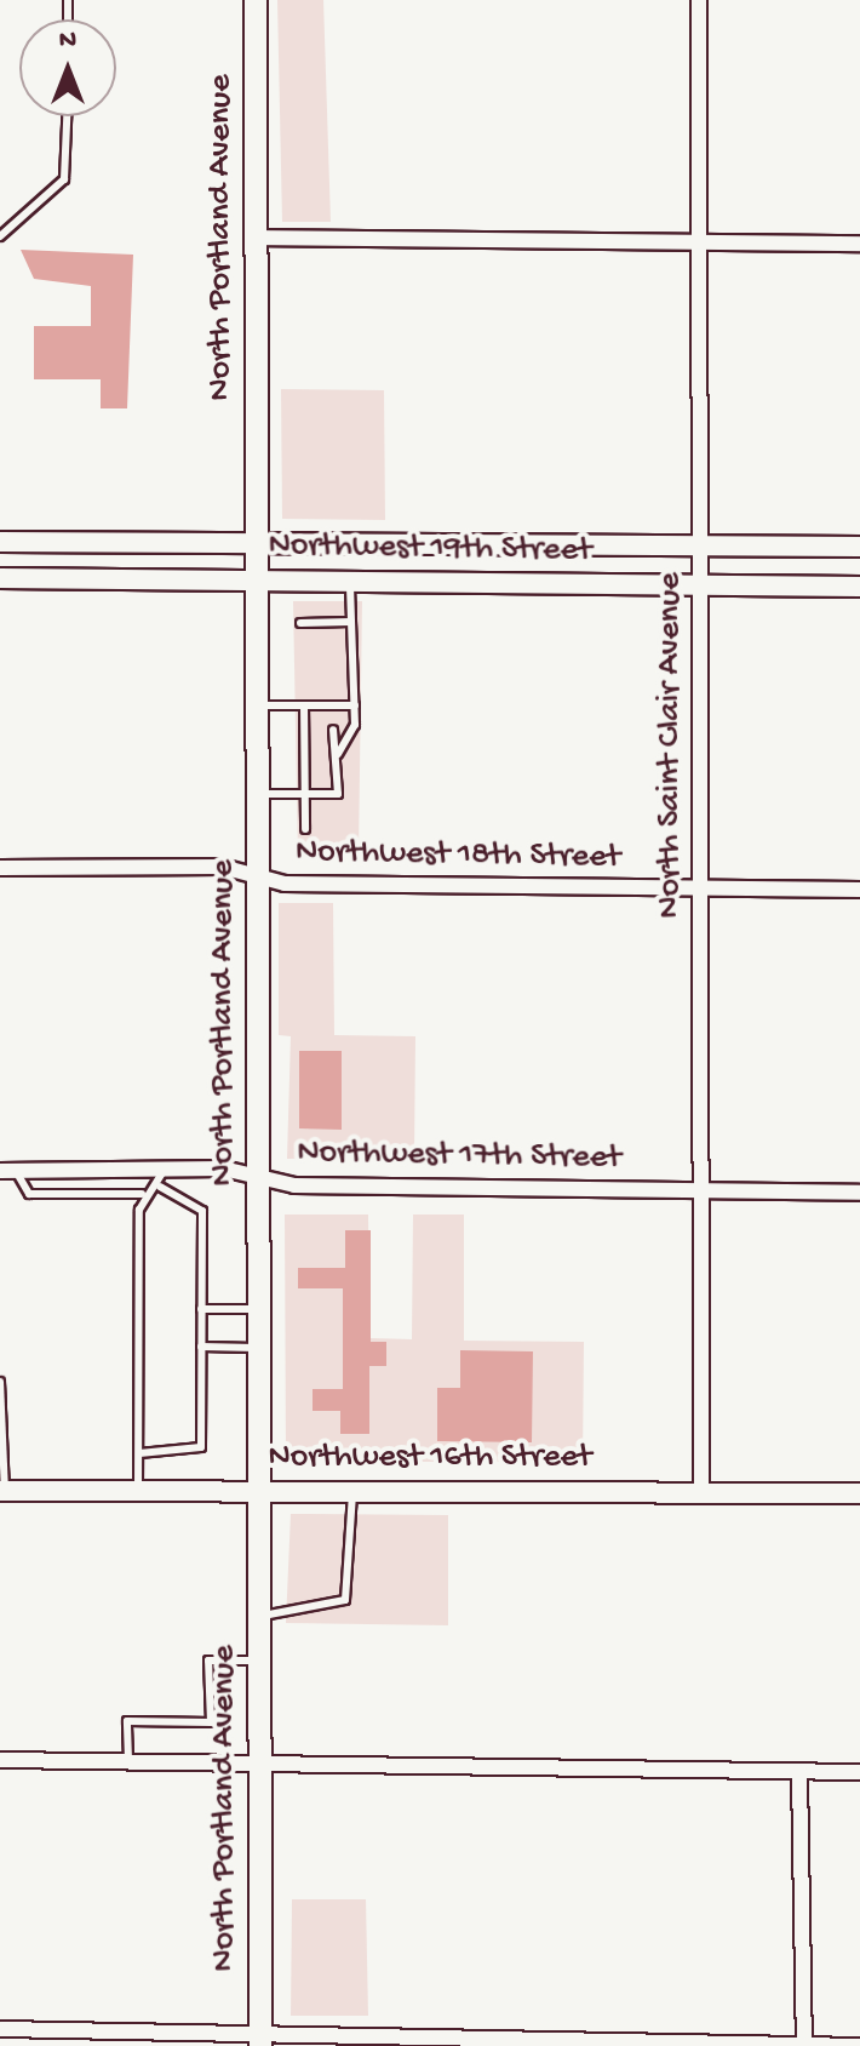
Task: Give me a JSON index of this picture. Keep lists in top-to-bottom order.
{
  "streets": {
    "main road": ["North Portland Avenue"],
    "street": [
      "Northwest 19th Street",
      "North Saint Clair Avenue",
      "Northwest 18th Street",
      "Northwest 17th Street",
      "Northwest 16th Street"
    ]
  },
  "crossings": [
    ["North Portland Avenue", "Northwest 19th Street"],
    ["North Portland Avenue", "Northwest 18th Street"],
    ["North Portland Avenue", "Northwest 17th Street"],
    ["North Portland Avenue", "Northwest 16th Street"],
    ["Northwest 19th Street", "North Saint Clair Avenue"],
    ["North Saint Clair Avenue", "Northwest 18th Street"],
    ["North Saint Clair Avenue", "Northwest 17th Street"],
    ["North Saint Clair Avenue", "Northwest 16th Street"]
  ],
  "north": "top"
}
